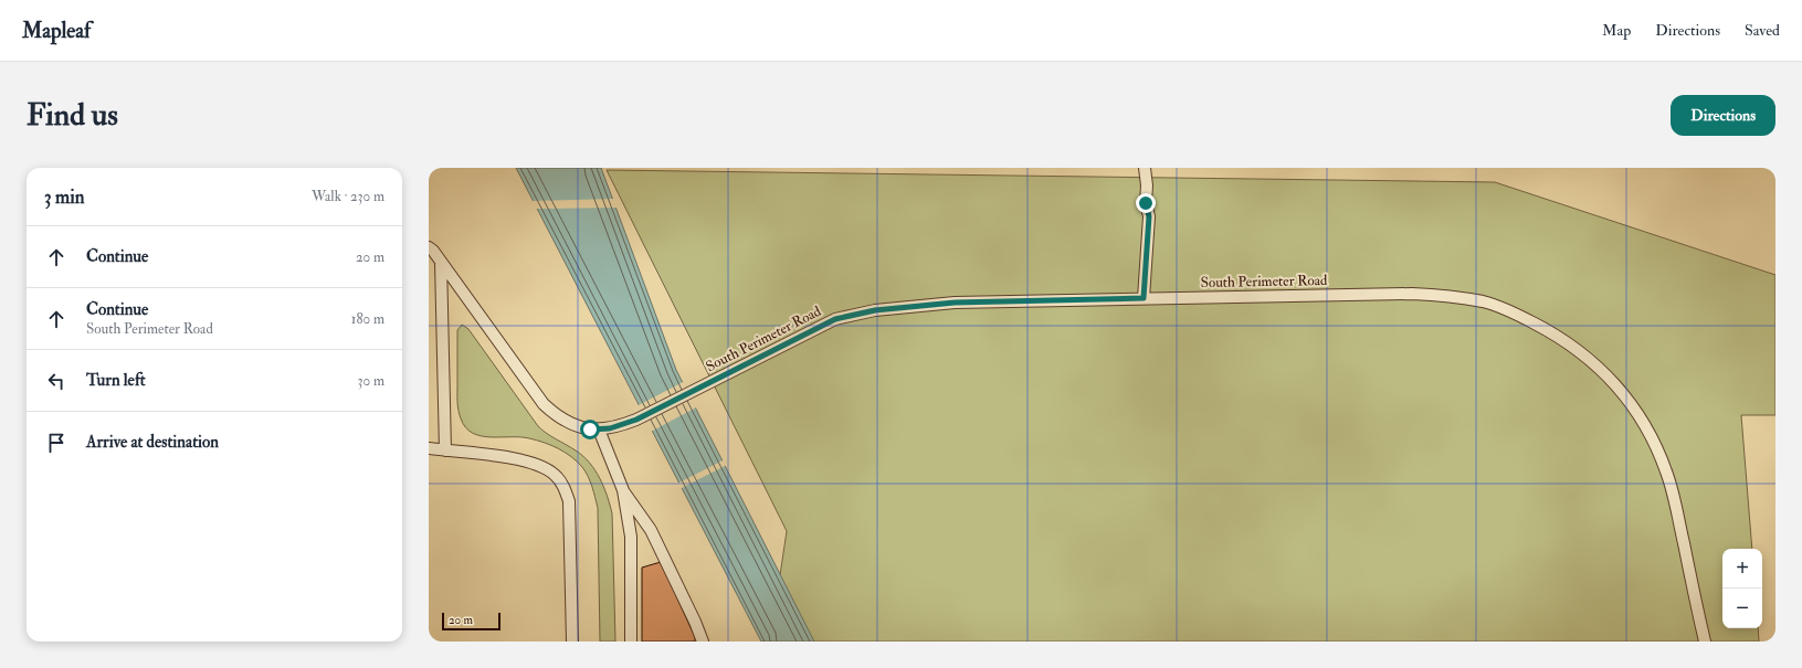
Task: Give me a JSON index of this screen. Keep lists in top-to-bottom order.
{
  "streets": {
    "lane": ["South Perimeter Road"]
  },
  "scale_bar": "20 m",
  "page": {
    "header": "Mapleaf",
    "nav": ["Map", "Directions", "Saved"],
    "buttons": "Directions",
    "title": "Find us",
    "heading": ["3 min", "Walk · 230 m"],
    "list": [
      ["Continue", "20 m"],
      ["Continue", "South Perimeter Road", "180 m"],
      ["Turn left", "30 m"],
      "Arrive at destination"
    ],
    "map_buttons": ["+", "−"],
    "scale": "20 m"
  }
}
